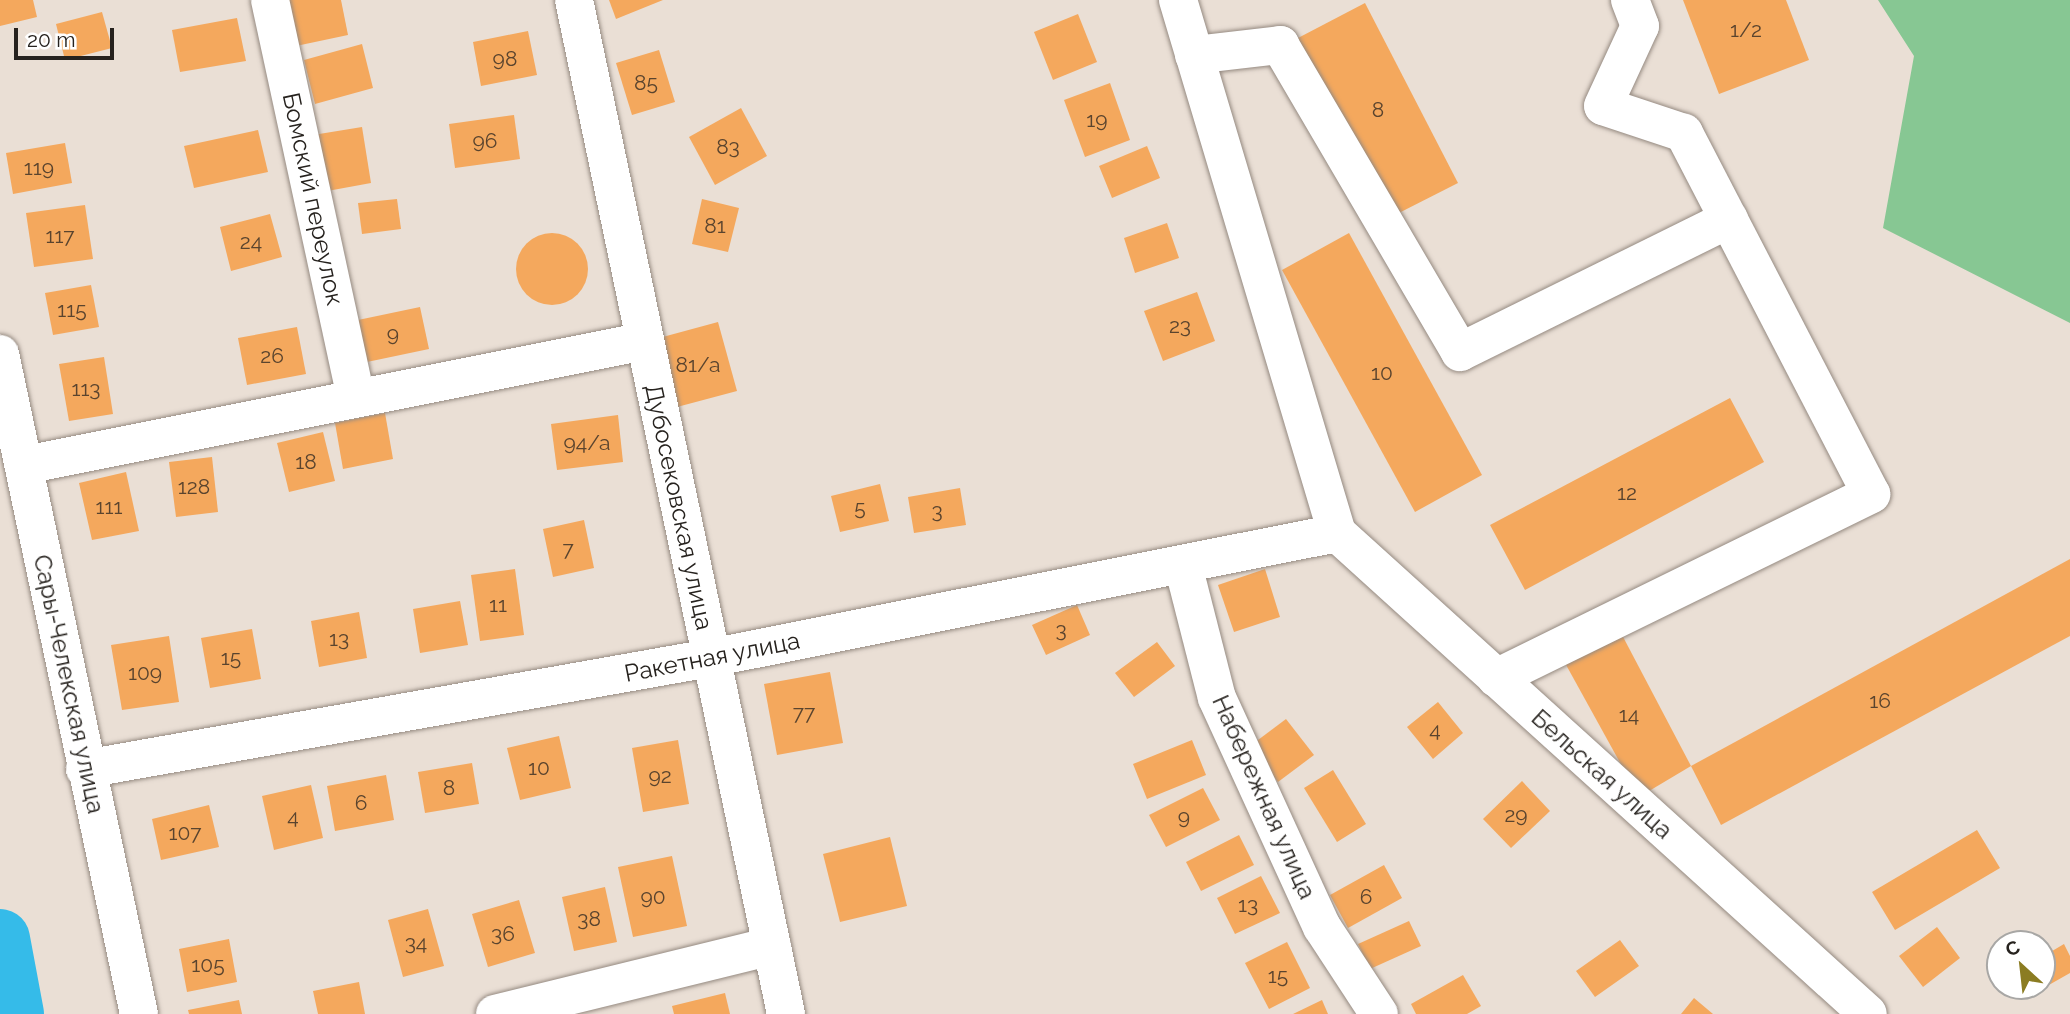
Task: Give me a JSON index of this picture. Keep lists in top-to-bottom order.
{
  "streets": {
    "street": [
      "Бомский переулок",
      "Дубосековская улица",
      "Ракетная улица",
      "Сары-Челекская улица",
      "Бельская улица",
      "Набережная улица"
    ]
  },
  "crossings": [
    ["Дубосековская улица", "Ракетная улица"],
    ["Ракетная улица", "Сары-Челекская улица"],
    ["Ракетная улица", "Бельская улица"],
    ["Ракетная улица", "Набережная улица"]
  ],
  "house_numbers": [
    "1/2",
    "98",
    "85",
    "8",
    "19",
    "96",
    "83",
    "119",
    "81",
    "117",
    "24",
    "115",
    "23",
    "9",
    "26",
    "81/а",
    "10",
    "113",
    "94/a",
    "18",
    "128",
    "12",
    "111",
    "5",
    "3",
    "7",
    "11",
    "3",
    "13",
    "15",
    "109",
    "16",
    "77",
    "14",
    "4",
    "10",
    "92",
    "8",
    "6",
    "29",
    "4",
    "9",
    "107",
    "90",
    "6",
    "13",
    "38",
    "36",
    "34",
    "105",
    "15"
  ],
  "scale_bar": "20 m",
  "north": "top left"
}
